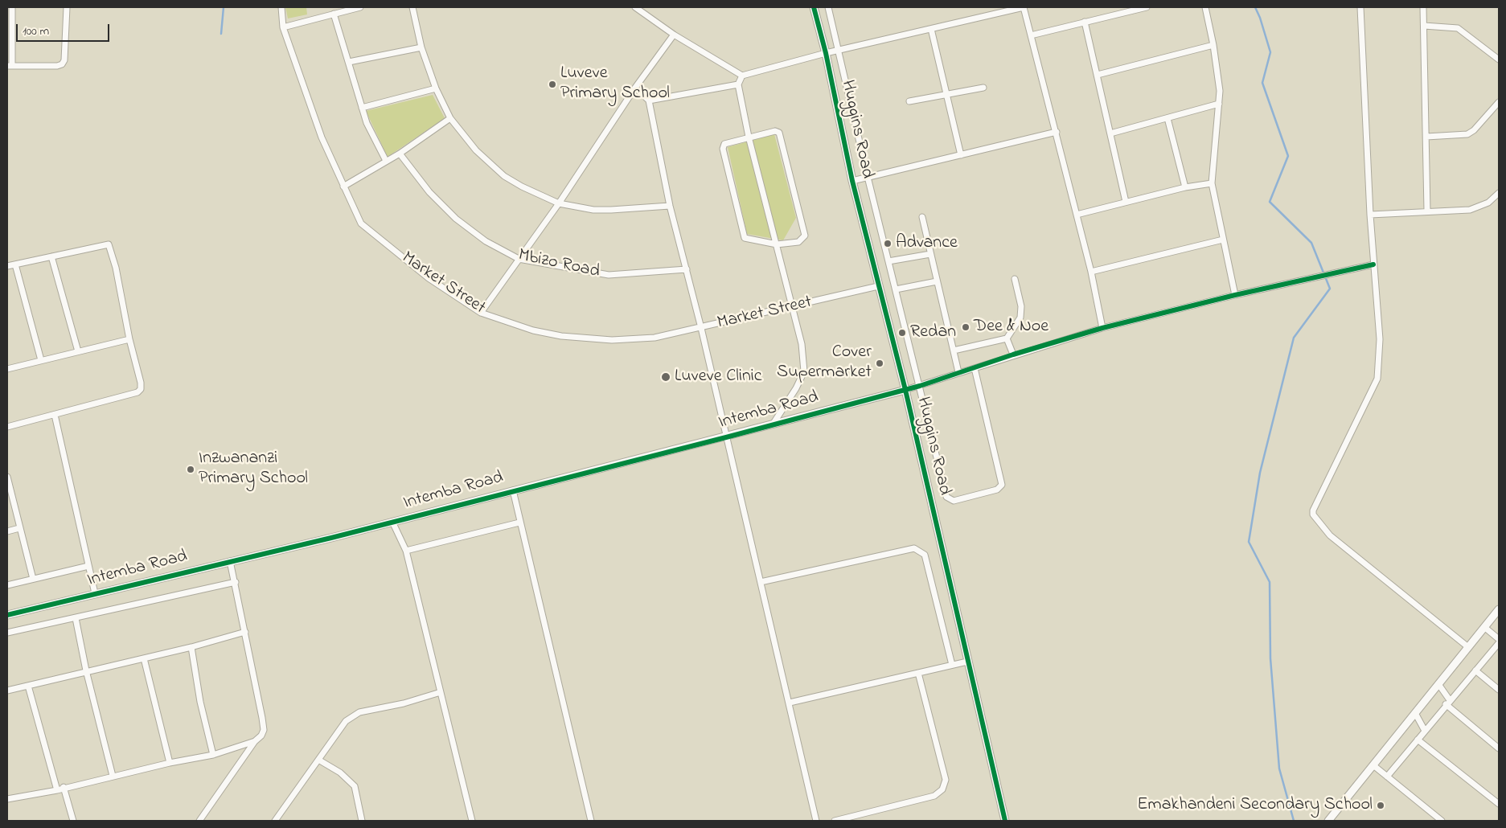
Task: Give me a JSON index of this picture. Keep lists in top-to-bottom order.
{
  "streets": {
    "street": [
      "Huggins Road",
      "Mbizo Road",
      "Market Street",
      "Intemba Road"
    ]
  },
  "crossings": [
    ["Huggins Road", "Market Street"],
    ["Huggins Road", "Intemba Road"]
  ],
  "places": [
    "Luveve Primary School",
    "Advance",
    "Dee & Noe",
    "Redan",
    "Cover Supermarket",
    "Luveve Clinic",
    "Inzwananzi Primary School",
    "Emakhandeni Secondary School"
  ],
  "scale_bar": "100 m"
}
